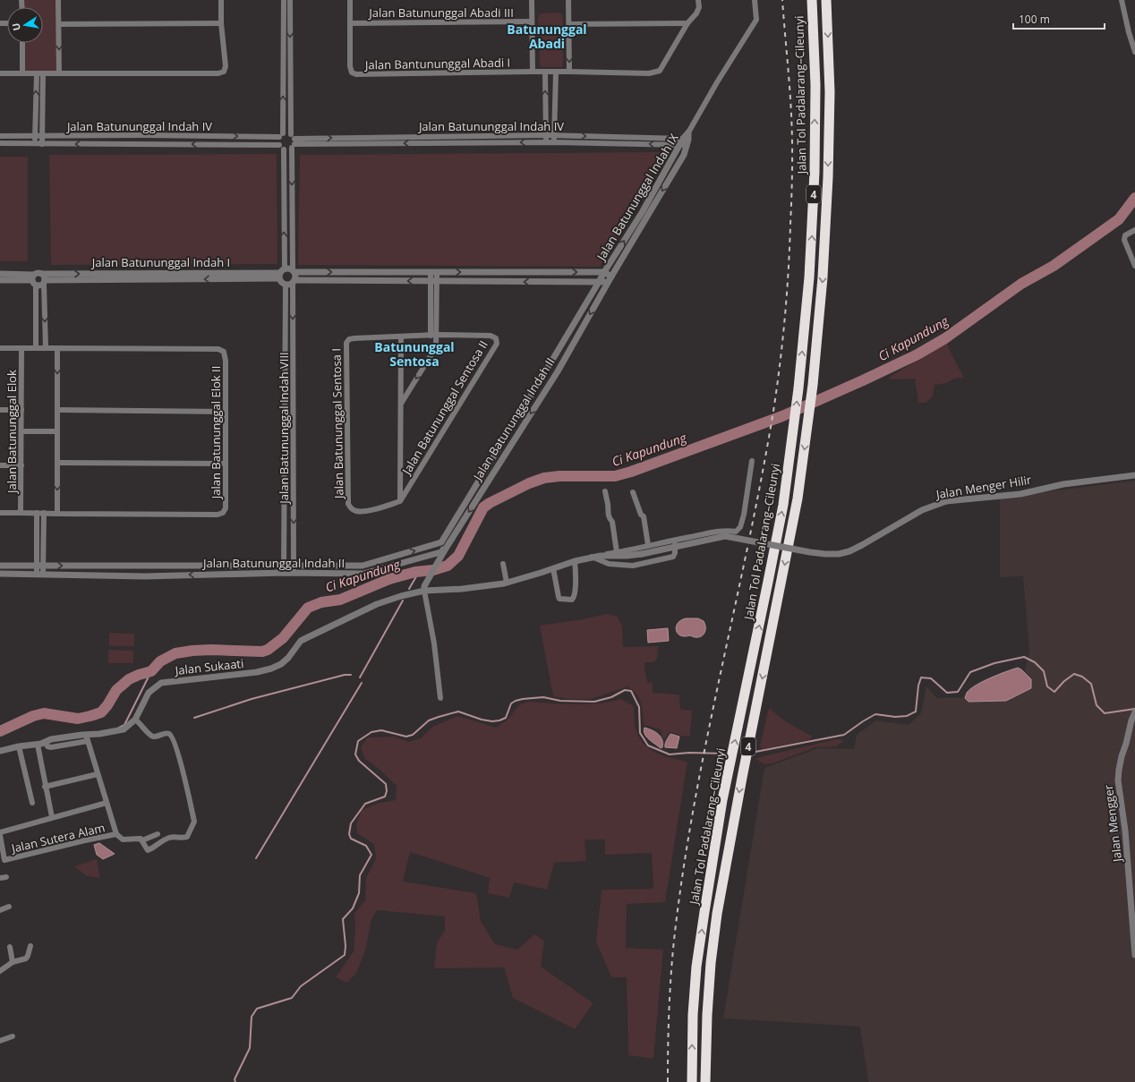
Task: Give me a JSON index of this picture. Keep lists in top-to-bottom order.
{
  "streets": {
    "highway": ["Jalan Tol Padalarang–Cileunyi", "4"],
    "street": [
      "Jalan Batununggal Abadi III",
      "Jalan Bantununggal Abadi I",
      "Jalan Batununggal Indah IV",
      "Jalan Batununggal Indah IX",
      "Jalan Batununggal Indah I",
      "Jalan Batununggal Sentosa II",
      "Jalan Batununggal Indah II",
      "Jalan Batununggal Sentosa I",
      "Jalan Batununggal Indah VIII",
      "Jalan Batununggal Elok",
      "Jalan Batununggal Elok II",
      "Jalan Menger Hilir",
      "Jalan Sukaati",
      "Jalan Mengger",
      "Jalan Sutera Alam"
    ]
  },
  "crossings": [
    ["Jalan Batununggal Abadi III", "Jalan Bantununggal Abadi I"],
    ["Jalan Batununggal Indah IV", "Jalan Batununggal Indah IX"],
    ["Jalan Batununggal Indah IX", "Jalan Batununggal Indah II"],
    ["Jalan Batununggal Indah I", "Jalan Batununggal Indah VIII"],
    ["Jalan Batununggal Sentosa II", "Jalan Batununggal Sentosa I"],
    ["Jalan Batununggal Indah II", "Jalan Batununggal Indah VIII"],
    ["Jalan Menger Hilir", "Jalan Sukaati"]
  ],
  "districts": ["Batununggal Abadi", "Batununggal Sentosa"],
  "water": ["Ci Kapundung"],
  "scale_bar": "100 m",
  "north": "left"
}
